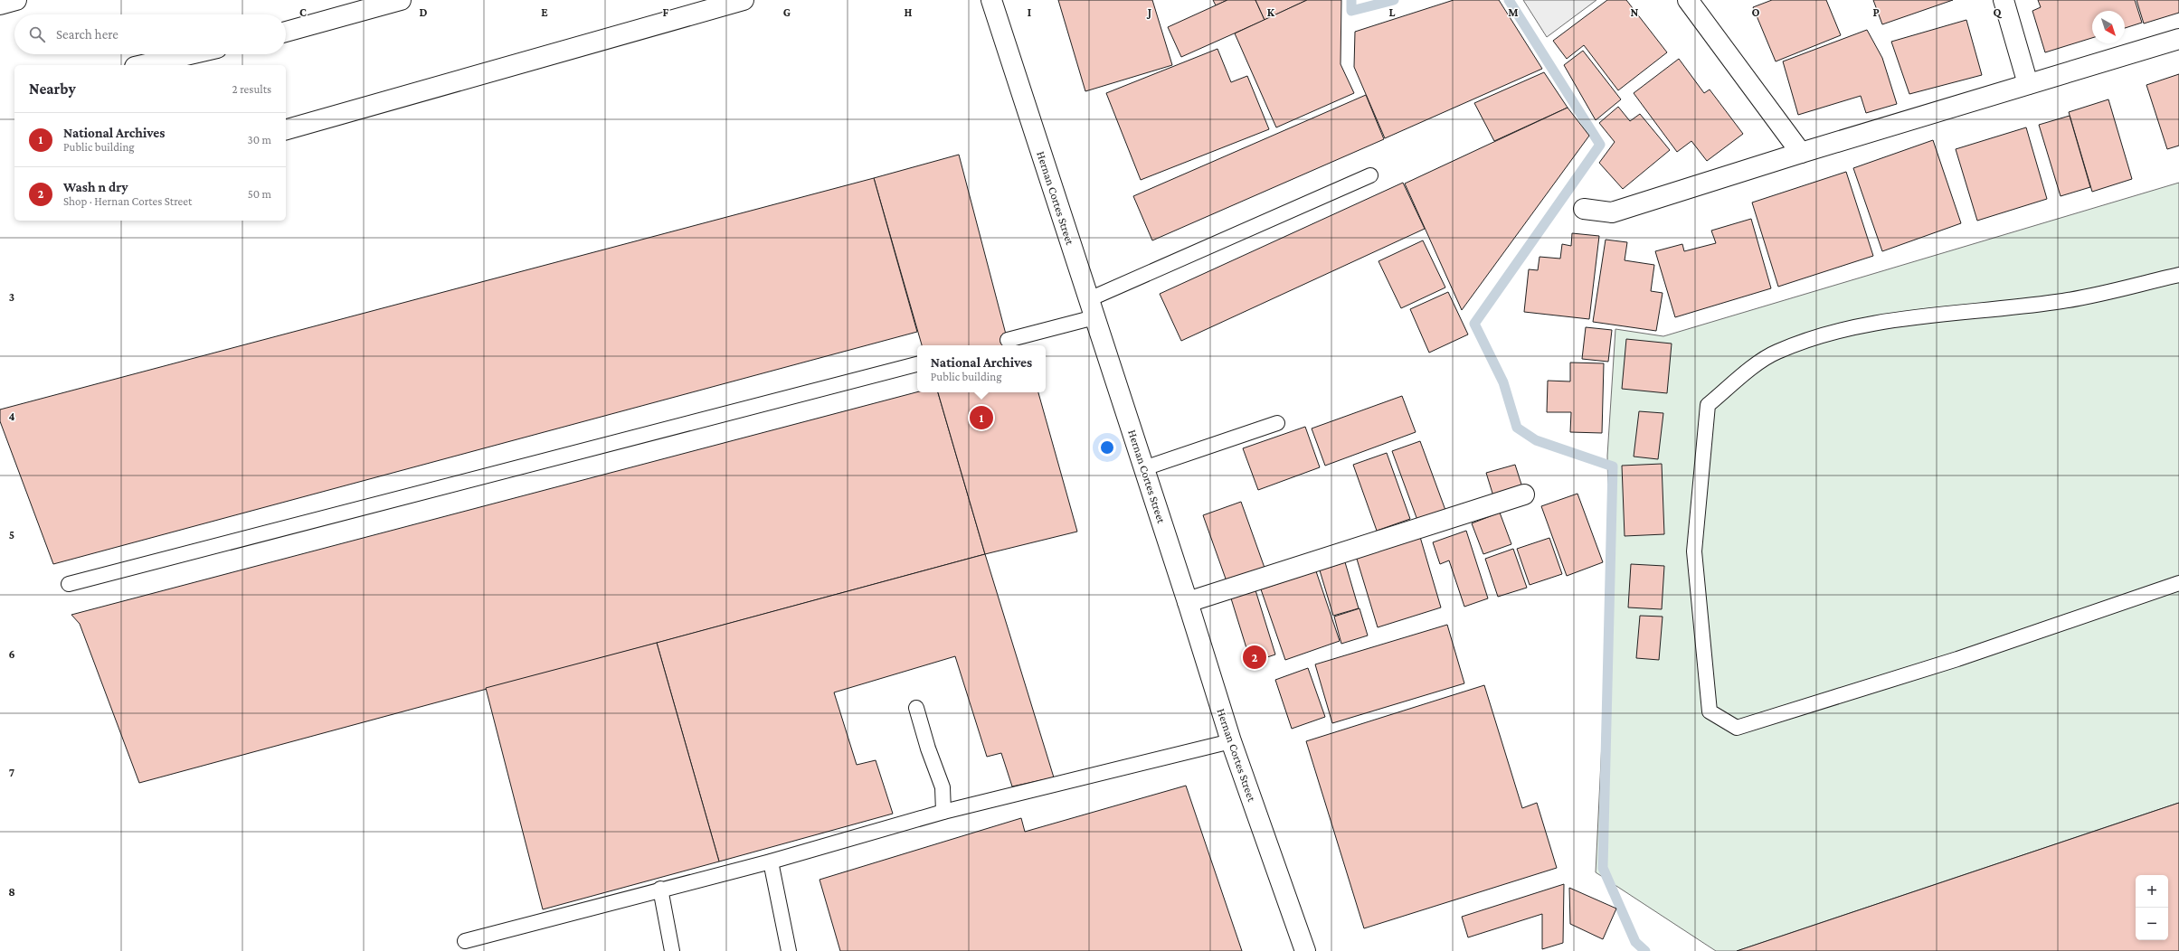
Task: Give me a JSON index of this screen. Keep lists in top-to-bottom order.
{
  "streets": {
    "street": ["Hernan Cortes Street"]
  },
  "north": "bottom right",
  "page": {
    "search": "Search here",
    "heading": ["Nearby", "2 results"],
    "list": [
      {
        "mark": "1",
        "name": "National Archives",
        "note": "Public building",
        "value": "30 m"
      },
      {
        "mark": "2",
        "name": "Wash n dry",
        "note": "Shop · Hernan Cortes Street",
        "value": "50 m"
      }
    ],
    "popup": ["National Archives", "Public building"],
    "pins": ["1", "2"],
    "map_buttons": ["+", "−"]
  },
  "grid": {
    "columns": [
      "C",
      "D",
      "E",
      "F",
      "G",
      "H",
      "I",
      "J",
      "K",
      "L",
      "M",
      "N",
      "O",
      "P",
      "Q"
    ],
    "rows": [
      "3",
      "4",
      "5",
      "6",
      "7",
      "8"
    ]
  }
}
